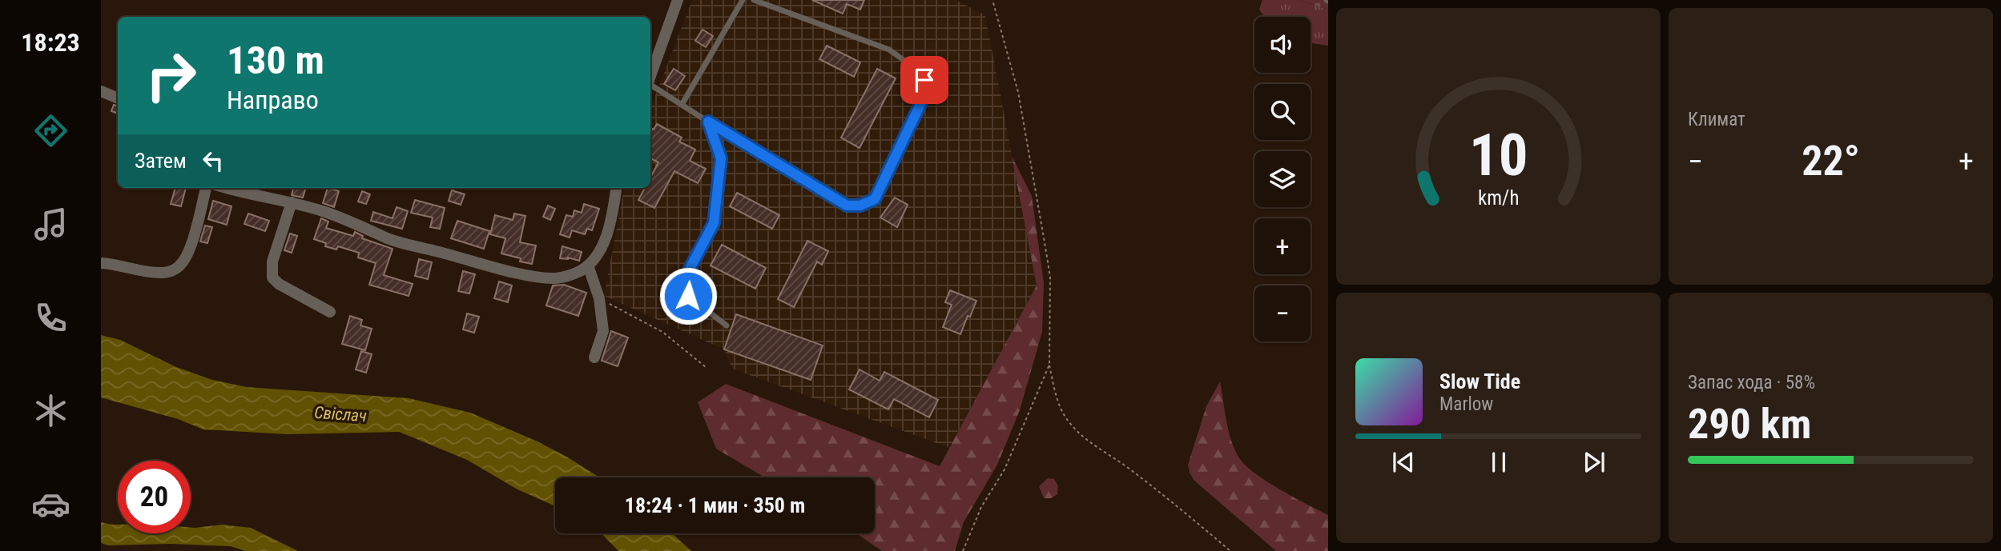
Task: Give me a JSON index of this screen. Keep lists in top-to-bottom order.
{
  "water": ["Свіслач"],
  "page": {
    "tabs": "18:23",
    "tile": [
      "Климат",
      ["Запас хода · 58%", "290 km"]
    ],
    "map_buttons": ["+", "−"],
    "turn": ["130 m", "Направо"],
    "then": "Затем",
    "heat": ["−", "22°", "+"],
    "song": ["Slow Tide", "Marlow"],
    "limit": "20",
    "trip": "18:24 · 1 мин · 350 m",
    "gauge": ["10", "km/h"]
  }
}
